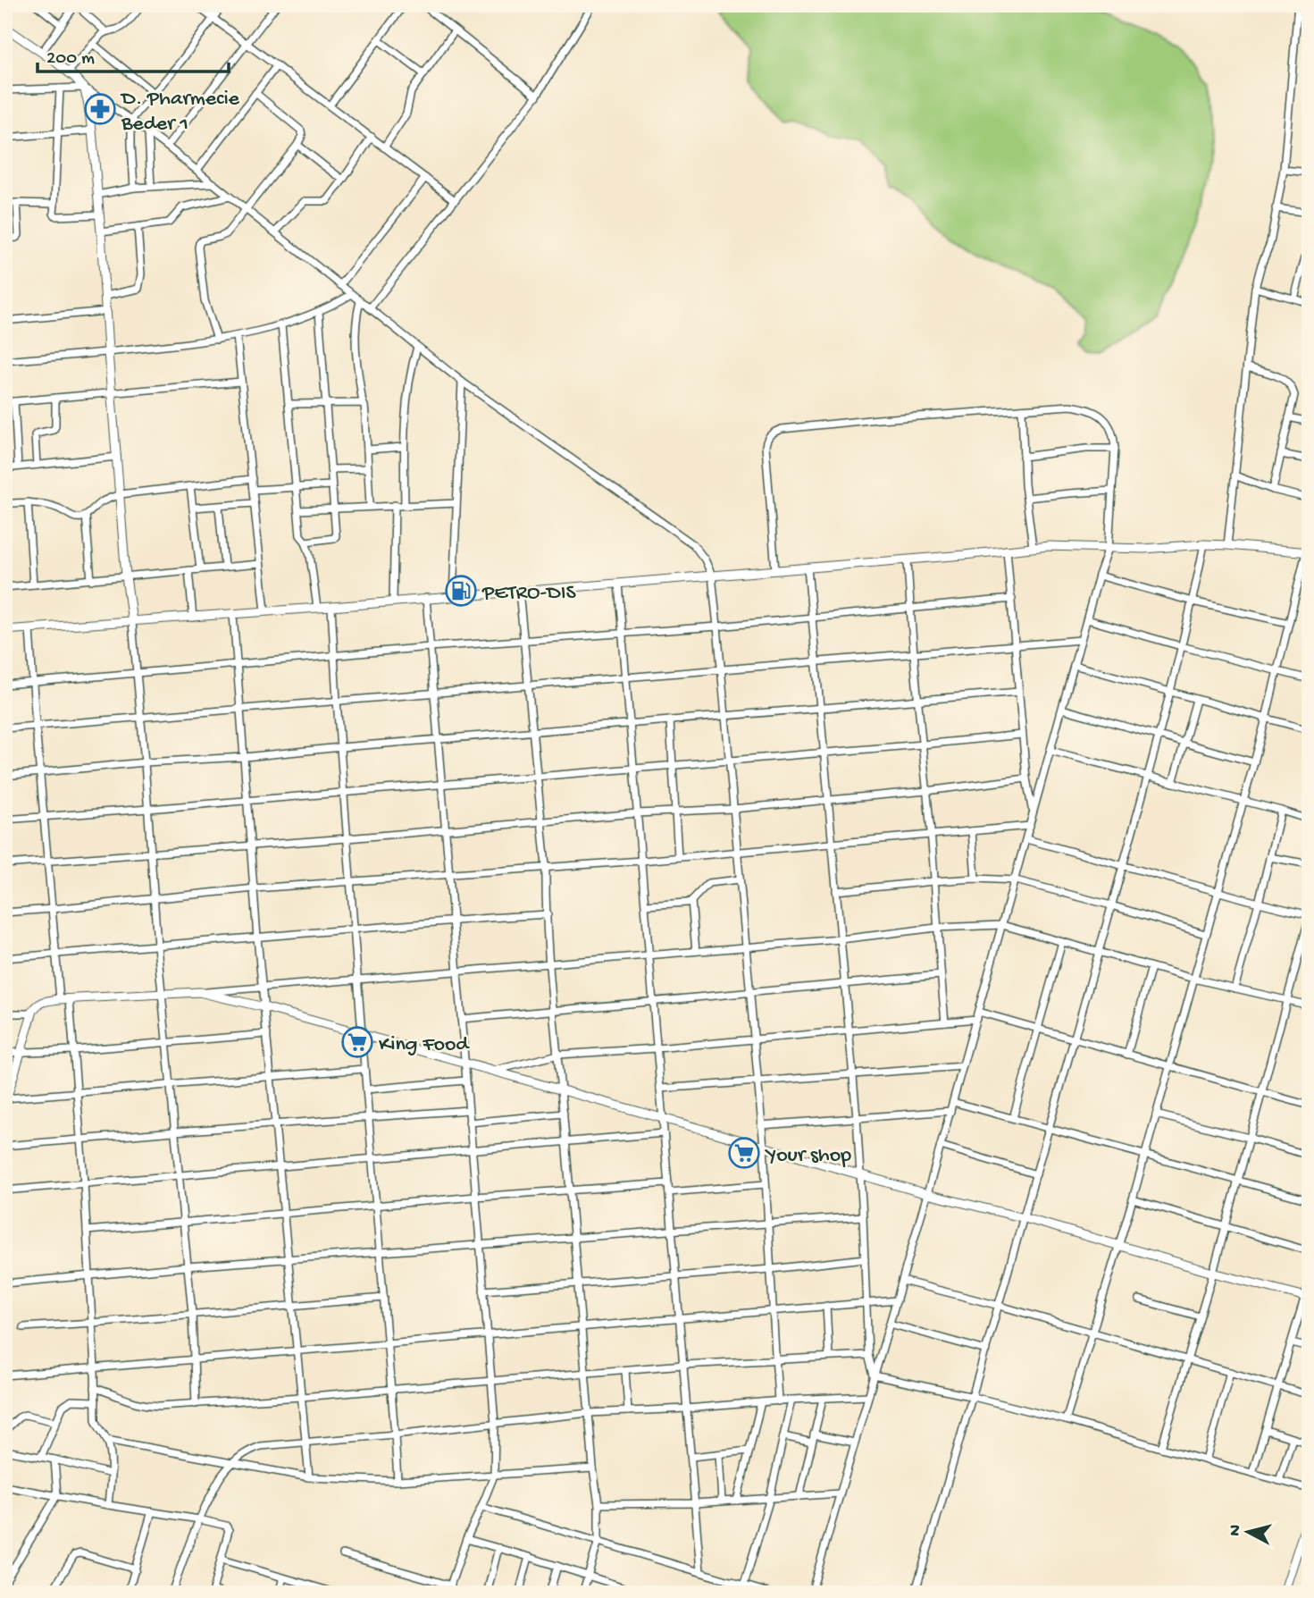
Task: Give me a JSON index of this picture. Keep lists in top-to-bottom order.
{
  "places": {
    "pharmacy": ["D. Pharmecie Beder 1"],
    "fuel station": ["PETRO-DIS"],
    "supermarket": ["King Food", "Your shop"]
  },
  "scale_bar": "200 m",
  "north": "left"
}
